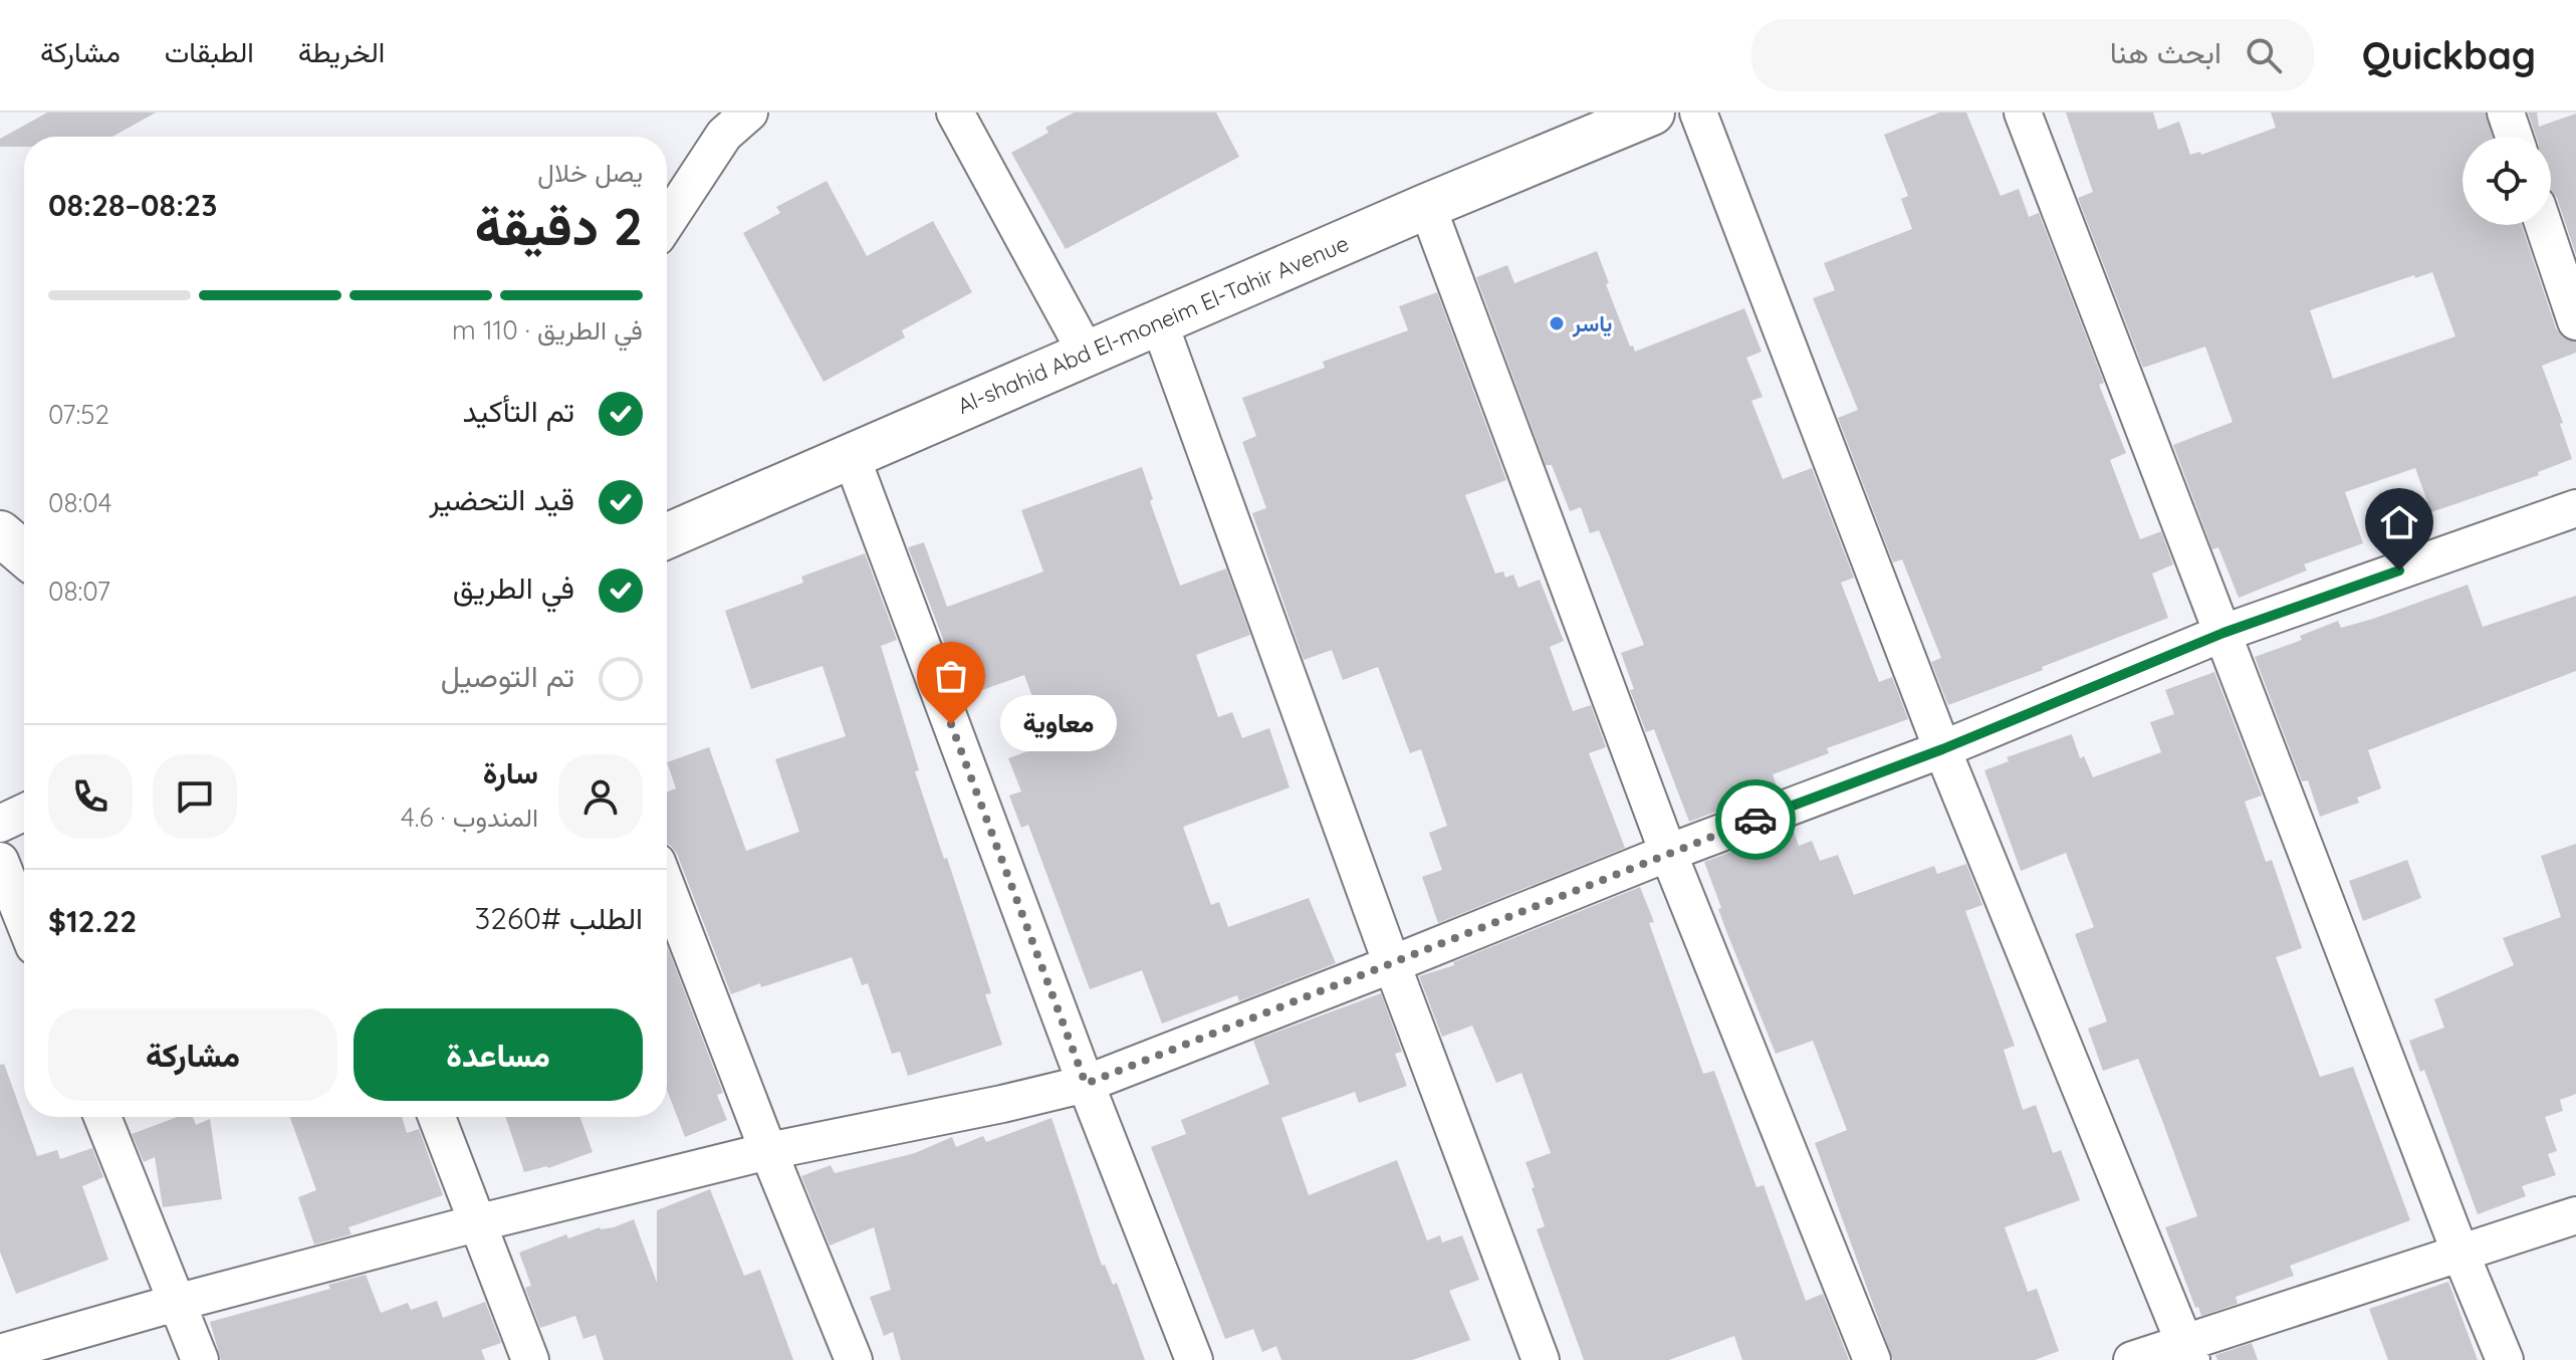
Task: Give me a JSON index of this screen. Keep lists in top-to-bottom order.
{
  "streets": {
    "street": ["Al-shahid Abd El-moneim El-Tahir Avenue"]
  },
  "places": ["ياسر", "معاوية"],
  "page": {
    "header": "Quickbag",
    "search": "ابحث هنا",
    "nav": ["الخريطة", "الطبقات", "مشاركة"],
    "heading": ["2 دقيقة", "يصل خلال", "08:23–08:28"],
    "panel": [
      "سارة",
      "المندوب · 4.6",
      "الطلب #3260",
      "$12.22"
    ],
    "bar": "في الطريق · 110 m",
    "list": [
      ["تم التأكيد", "07:52"],
      ["قيد التحضير", "08:04"],
      ["في الطريق", "08:07"],
      "تم التوصيل"
    ],
    "bubble": "معاوية",
    "buttons": ["مساعدة", "مشاركة"]
  }
}
